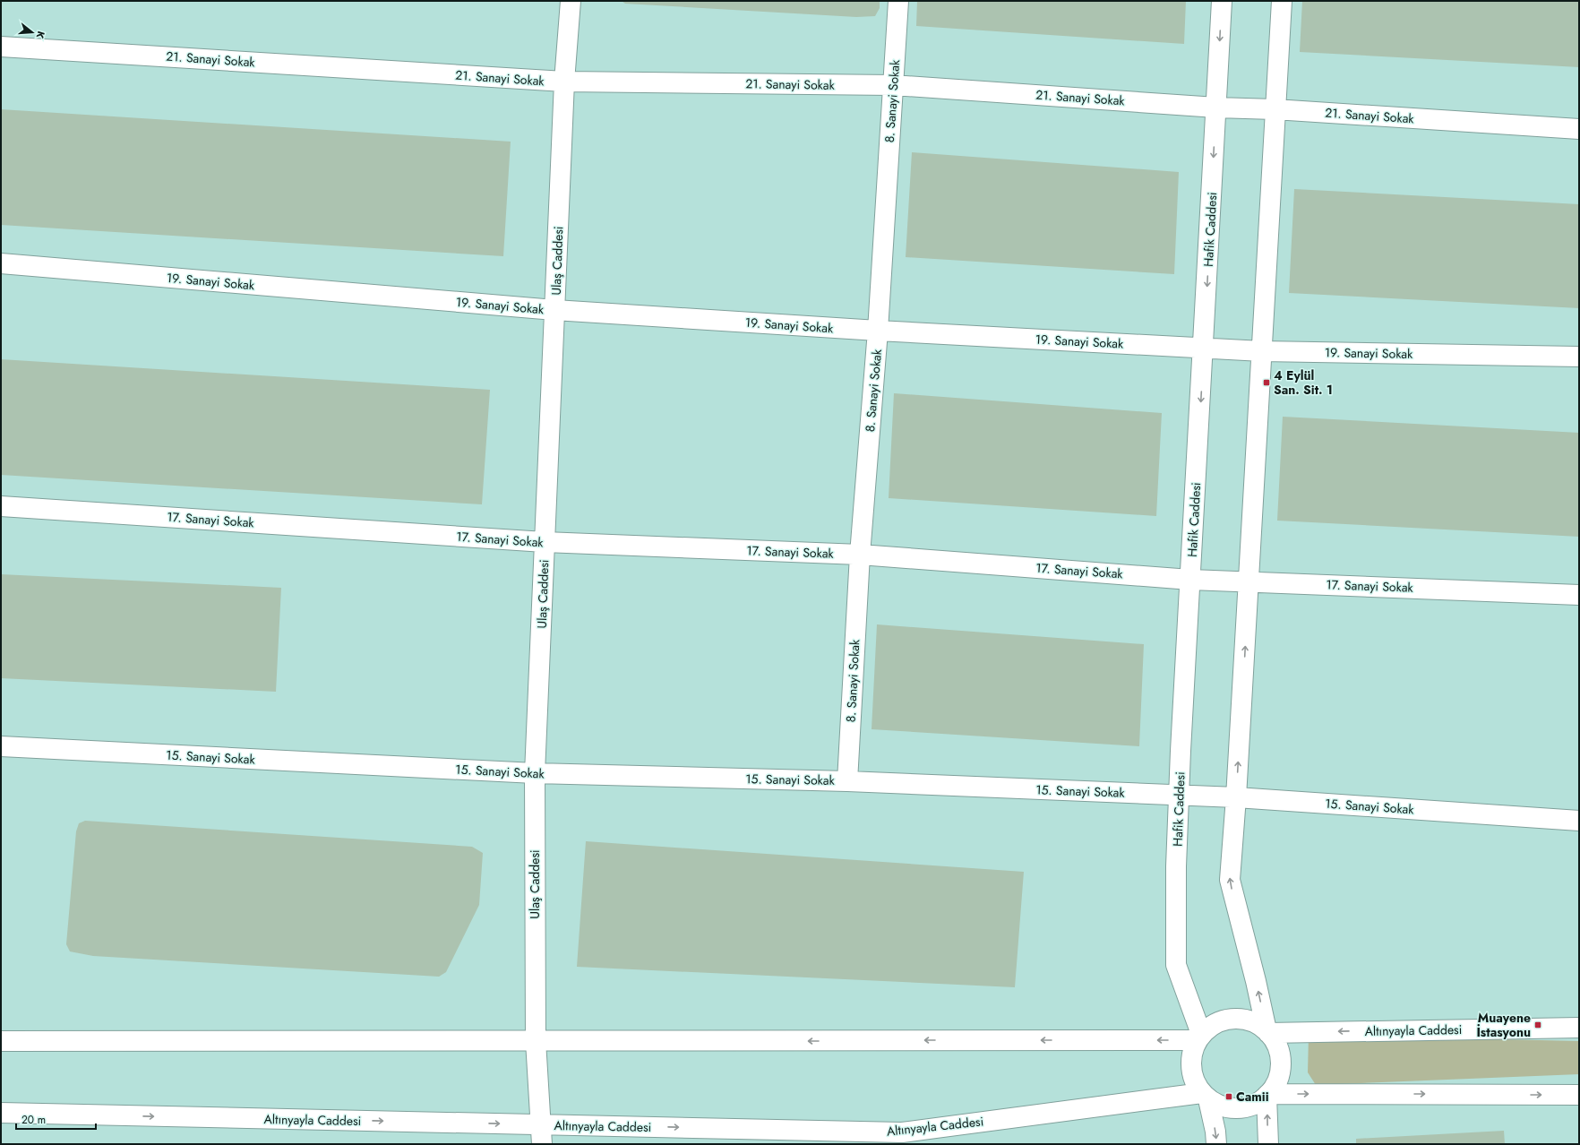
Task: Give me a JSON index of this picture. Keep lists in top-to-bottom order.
{
  "streets": {
    "street": [
      "21. Sanayi Sokak",
      "8. Sanayi Sokak",
      "Hafik Caddesi",
      "Ulaş Caddesi",
      "19. Sanayi Sokak",
      "17. Sanayi Sokak",
      "15. Sanayi Sokak",
      "Altınyayla Caddesi"
    ]
  },
  "crossings": [
    ["21. Sanayi Sokak", "8. Sanayi Sokak"],
    ["21. Sanayi Sokak", "Hafik Caddesi"],
    ["21. Sanayi Sokak", "Ulaş Caddesi"],
    ["8. Sanayi Sokak", "19. Sanayi Sokak"],
    ["8. Sanayi Sokak", "17. Sanayi Sokak"],
    ["8. Sanayi Sokak", "15. Sanayi Sokak"],
    ["Hafik Caddesi", "19. Sanayi Sokak"],
    ["Hafik Caddesi", "17. Sanayi Sokak"],
    ["Hafik Caddesi", "15. Sanayi Sokak"],
    ["Hafik Caddesi", "Altınyayla Caddesi"],
    ["Ulaş Caddesi", "19. Sanayi Sokak"],
    ["Ulaş Caddesi", "17. Sanayi Sokak"],
    ["Ulaş Caddesi", "15. Sanayi Sokak"],
    ["Ulaş Caddesi", "Altınyayla Caddesi"]
  ],
  "places": {
    "transit": ["4 Eylül San. Sit. 1", "Muayene İstasyonu", "Camii"]
  },
  "scale_bar": "20 m",
  "north": "right"
}
